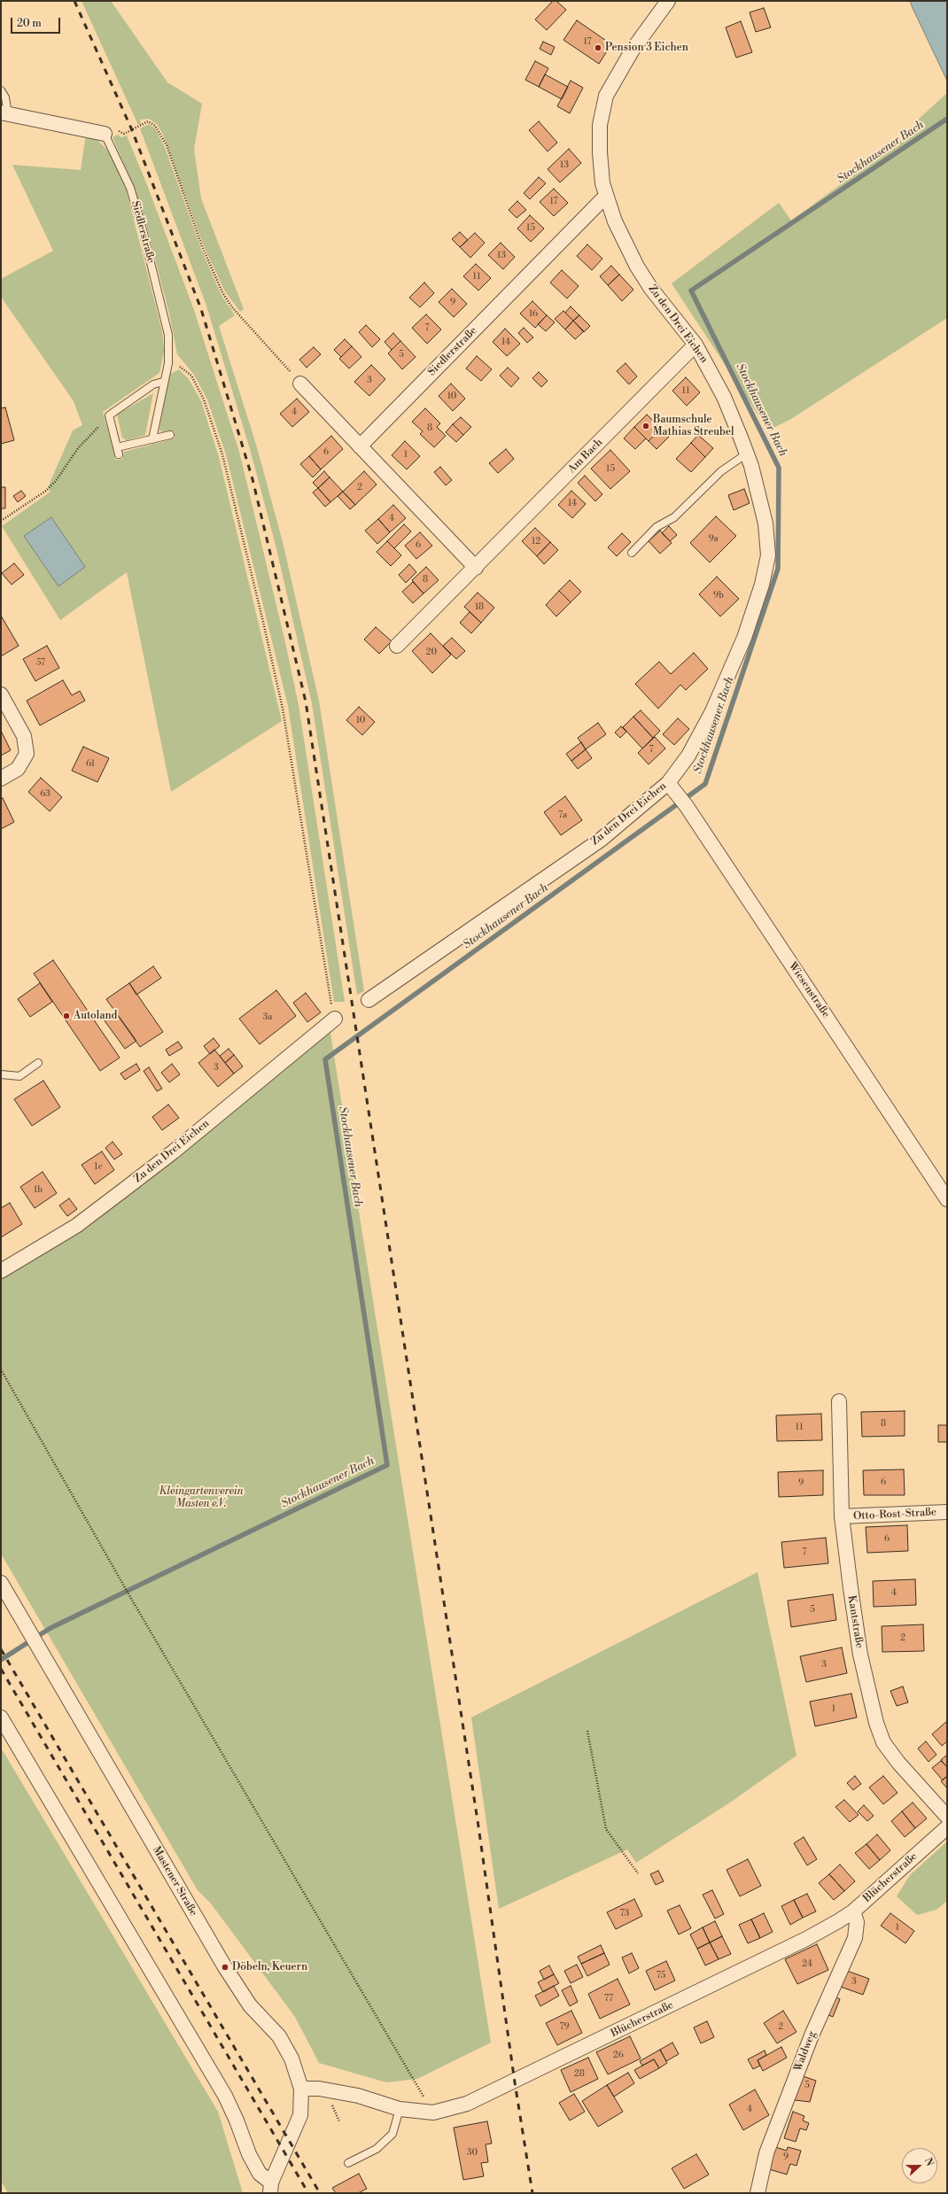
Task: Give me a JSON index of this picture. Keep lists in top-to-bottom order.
{
  "streets": {
    "street": [
      "Siedlerstraße",
      "Zu den Drei Eichen",
      "Am Bach",
      "Wiesenstraße",
      "Otto-Rost-Straße",
      "Kantstraße",
      "Blücherstraße",
      "Mastener Straße",
      "Waldweg"
    ]
  },
  "crossings": [
    ["Siedlerstraße", "Zu den Drei Eichen"],
    ["Zu den Drei Eichen", "Am Bach"],
    ["Zu den Drei Eichen", "Wiesenstraße"],
    ["Otto-Rost-Straße", "Kantstraße"],
    ["Blücherstraße", "Mastener Straße"],
    ["Blücherstraße", "Waldweg"]
  ],
  "water": ["Stockhausener Bach"],
  "parks": ["Kleingartenverein Masten e.V."],
  "places": [
    "Pension 3 Eichen",
    "Baumschule Mathias Streubel",
    "Autoland",
    "Döbeln, Keuern"
  ],
  "house_numbers": [
    "17",
    "13",
    "17",
    "15",
    "13",
    "11",
    "9",
    "16",
    "7",
    "14",
    "5",
    "3",
    "11",
    "10",
    "4",
    "8",
    "6",
    "1",
    "15",
    "2",
    "14",
    "4",
    "9a",
    "12",
    "6",
    "8",
    "9b",
    "18",
    "20",
    "57",
    "10",
    "7",
    "61",
    "63",
    "7a",
    "3a",
    "3",
    "1c",
    "1b",
    "8",
    "11",
    "6",
    "9",
    "6",
    "7",
    "4",
    "5",
    "2",
    "3",
    "1",
    "73",
    "1",
    "24",
    "75",
    "3",
    "77",
    "79",
    "2",
    "26",
    "28",
    "5",
    "4",
    "30",
    "9"
  ],
  "scale_bar": "20 m",
  "north": "right"
}
